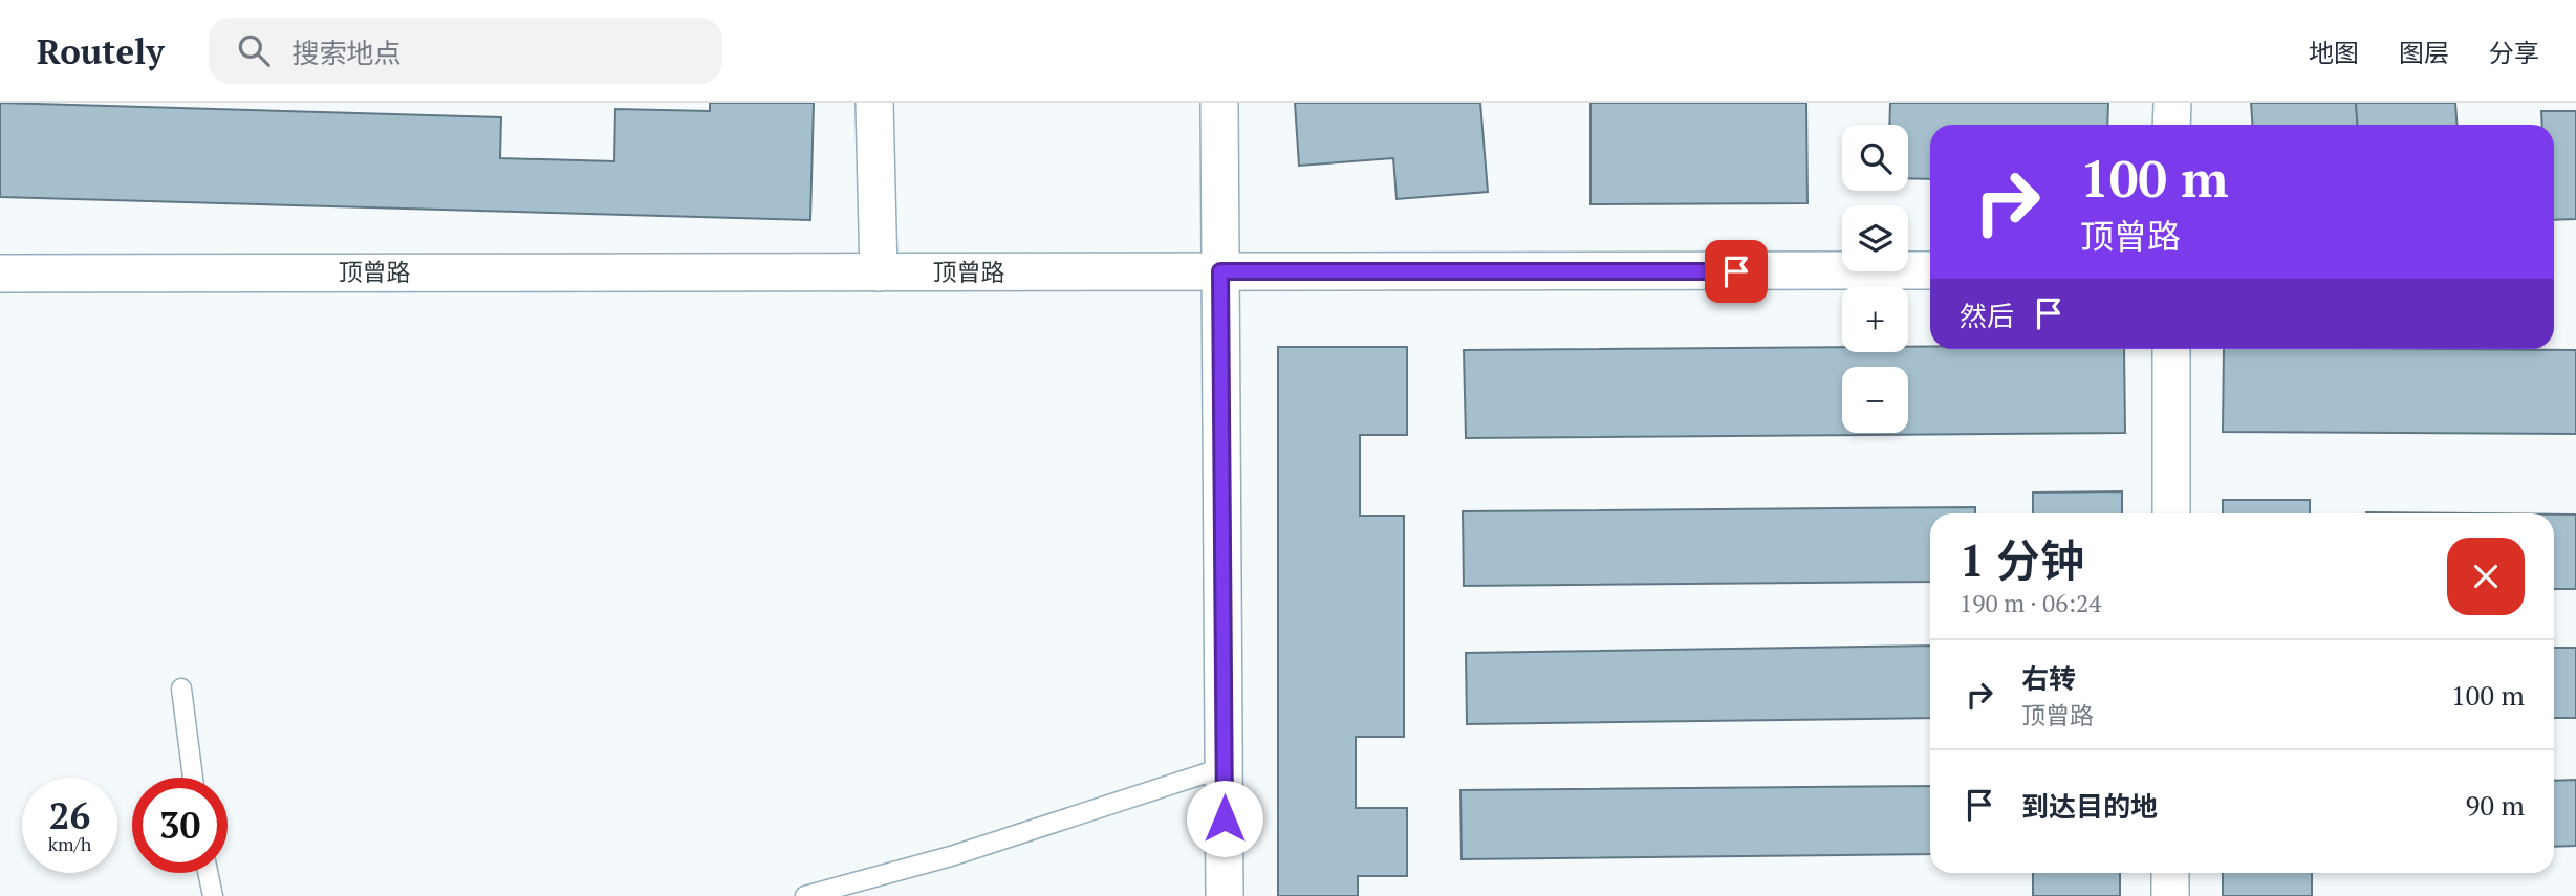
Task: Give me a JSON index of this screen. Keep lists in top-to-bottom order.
{
  "streets": {
    "street": ["顶曾路"]
  },
  "page": {
    "header": "Routely",
    "search": "搜索地点",
    "nav": ["地图", "图层", "分享"],
    "map_buttons": ["+", "−"],
    "turn": ["100 m", "顶曾路"],
    "then": "然后",
    "heading": ["1 分钟", "190 m · 06:24"],
    "list": [
      {
        "name": "右转",
        "note": "顶曾路",
        "value": "100 m"
      },
      {
        "name": "到达目的地",
        "value": "90 m"
      }
    ],
    "speed": "26 km/h",
    "limit": "30"
  }
}
